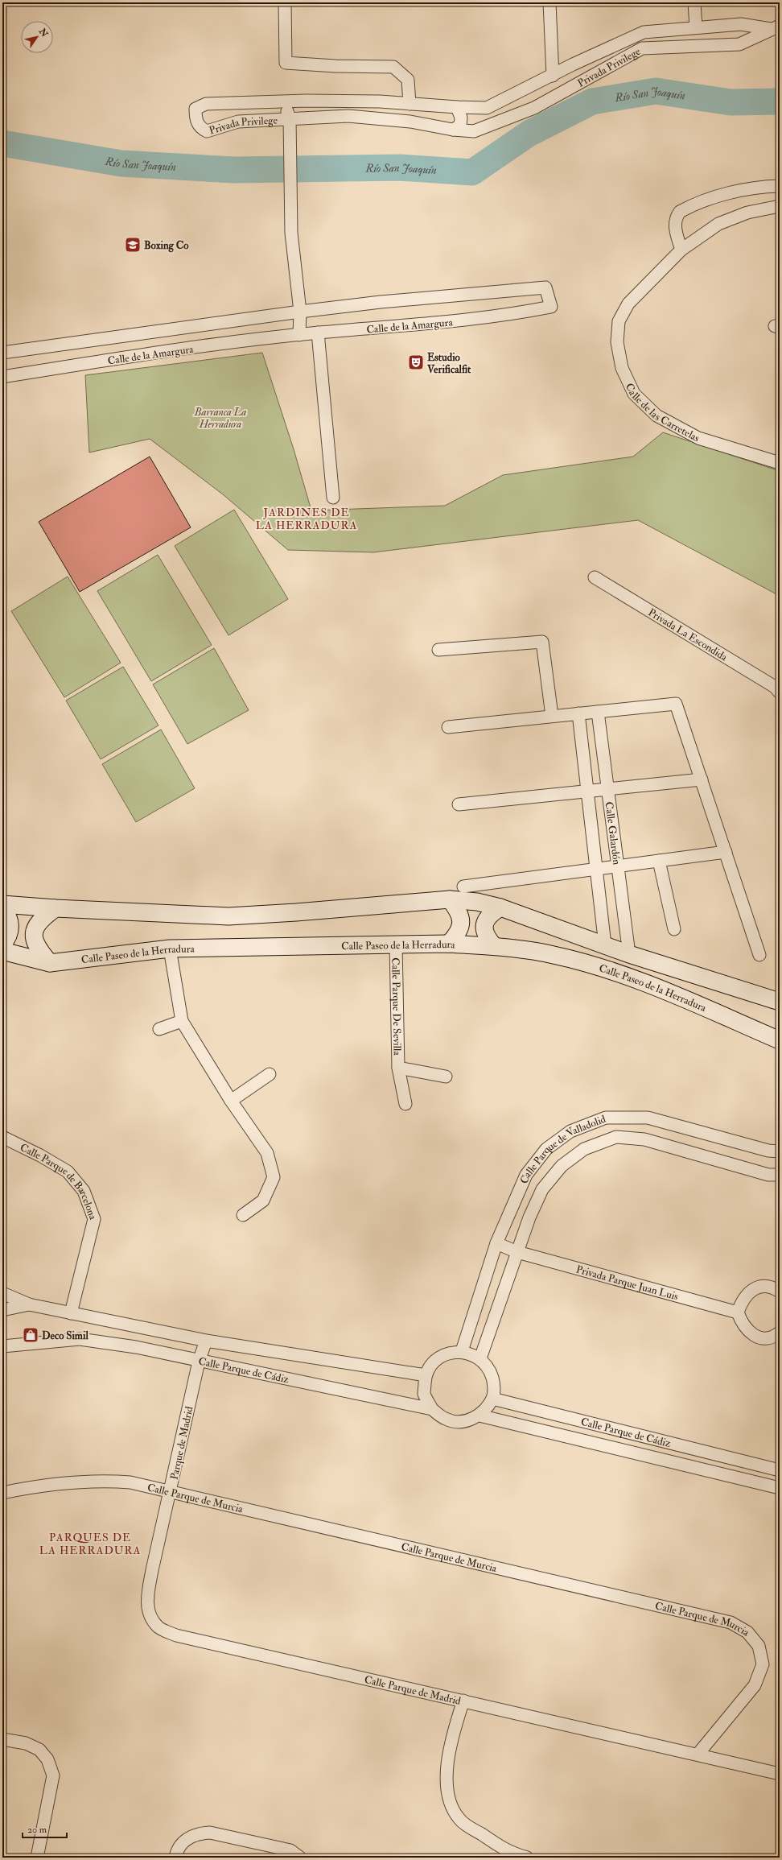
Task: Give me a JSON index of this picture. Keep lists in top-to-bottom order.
{
  "streets": {
    "main road": ["Calle Paseo de la Herradura"],
    "street": [
      "Privada Privilege",
      "Calle de la Amargura",
      "Calle de las Carretelas",
      "Privada La Escondida",
      "Calle Galardón",
      "Calle Parque De Sevilla",
      "Calle Parque de Valladolid",
      "Calle Parque de Barcelona",
      "Privada Parque Juan Luis",
      "Calle Parque de Cádiz",
      "Parque de Madrid",
      "Calle Parque de Murcia",
      "Calle Parque de Madrid"
    ]
  },
  "crossings": [
    ["Calle Paseo de la Herradura", "Calle Parque De Sevilla"],
    ["Calle Parque de Valladolid", "Privada Parque Juan Luis"],
    ["Calle Parque de Valladolid", "Calle Parque de Cádiz"],
    ["Calle Parque de Barcelona", "Calle Parque de Cádiz"],
    ["Calle Parque de Cádiz", "Parque de Madrid"],
    ["Parque de Madrid", "Calle Parque de Murcia"],
    ["Parque de Madrid", "Calle Parque de Madrid"],
    ["Calle Parque de Murcia", "Calle Parque de Madrid"]
  ],
  "districts": ["JARDINES DE LA HERRADURA", "PARQUES DE LA HERRADURA"],
  "water": ["Río San Joaquín"],
  "parks": ["Barranca La Herradura"],
  "places": {
    "school or university": ["Boxing Co"],
    "theatre": ["Estudio Verificalfit"],
    "shop": ["Deco Simil"]
  },
  "scale_bar": "20 m",
  "north": "top right"
}
